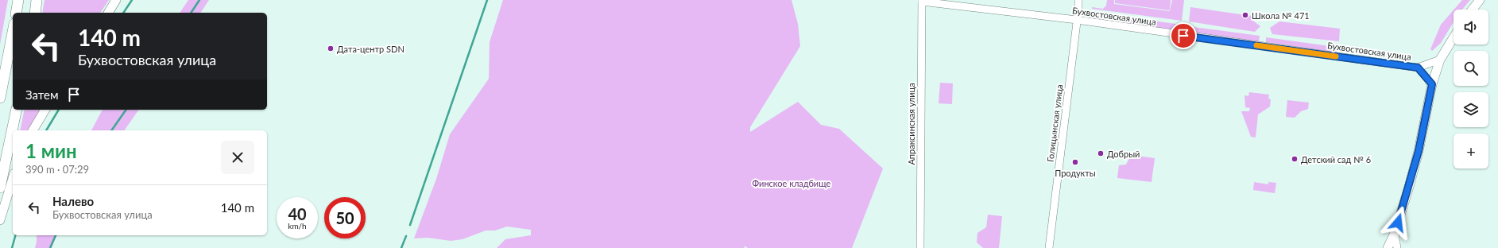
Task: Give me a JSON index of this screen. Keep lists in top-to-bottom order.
{
  "streets": {
    "street": ["Бухвостовская улица", "Голицынская улица", "Апраксинская улица"]
  },
  "crossings": [
    ["Бухвостовская улица", "Голицынская улица"],
    ["Бухвостовская улица", "Апраксинская улица"]
  ],
  "parks": ["Финское кладбище"],
  "places": [
    "Школа № 471",
    "Дата-центр SDN",
    "Добрый",
    "Детский сад № 6",
    "Продукты"
  ],
  "page": {
    "map_buttons": "+",
    "turn": ["140 m", "Бухвостовская улица"],
    "then": "Затем",
    "heading": ["1 мин", "390 m · 07:29"],
    "list": [
      {
        "name": "Налево",
        "note": "Бухвостовская улица",
        "value": "140 m"
      }
    ],
    "speed": "40 km/h",
    "limit": "50"
  }
}
